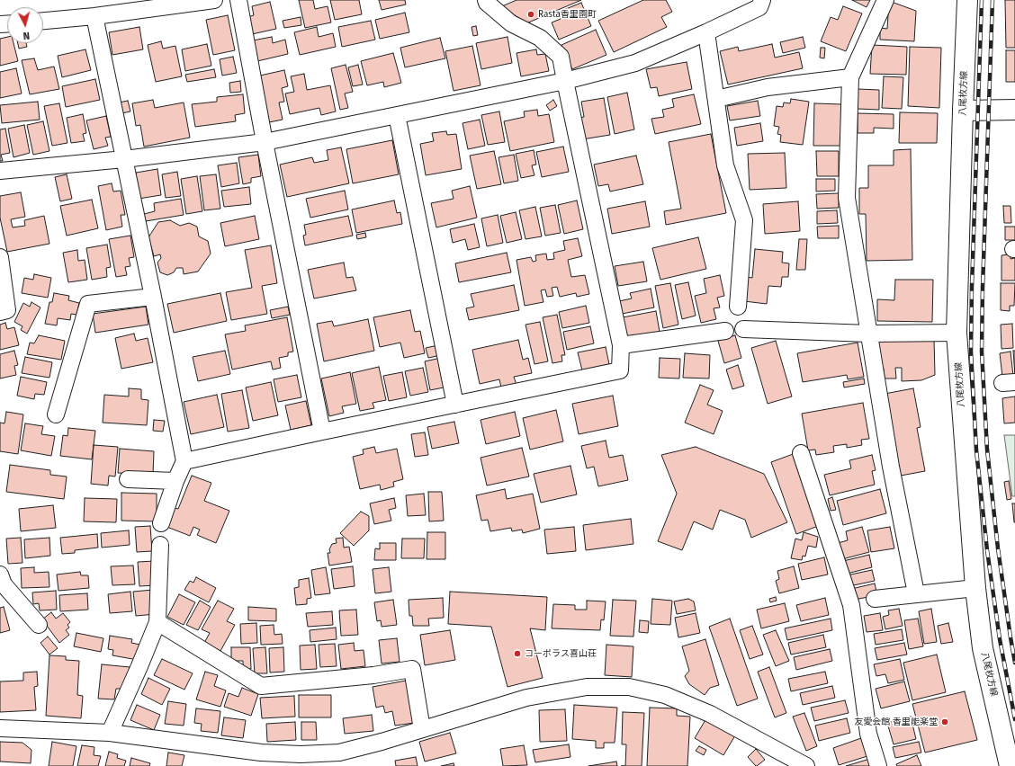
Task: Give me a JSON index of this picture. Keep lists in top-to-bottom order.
{
  "streets": {
    "main road": ["八尾枚方線"]
  },
  "places": ["Rasta香里園町", "コーポラス喜山荘", "友愛会館 香里能楽堂"],
  "north": "bottom"
}
